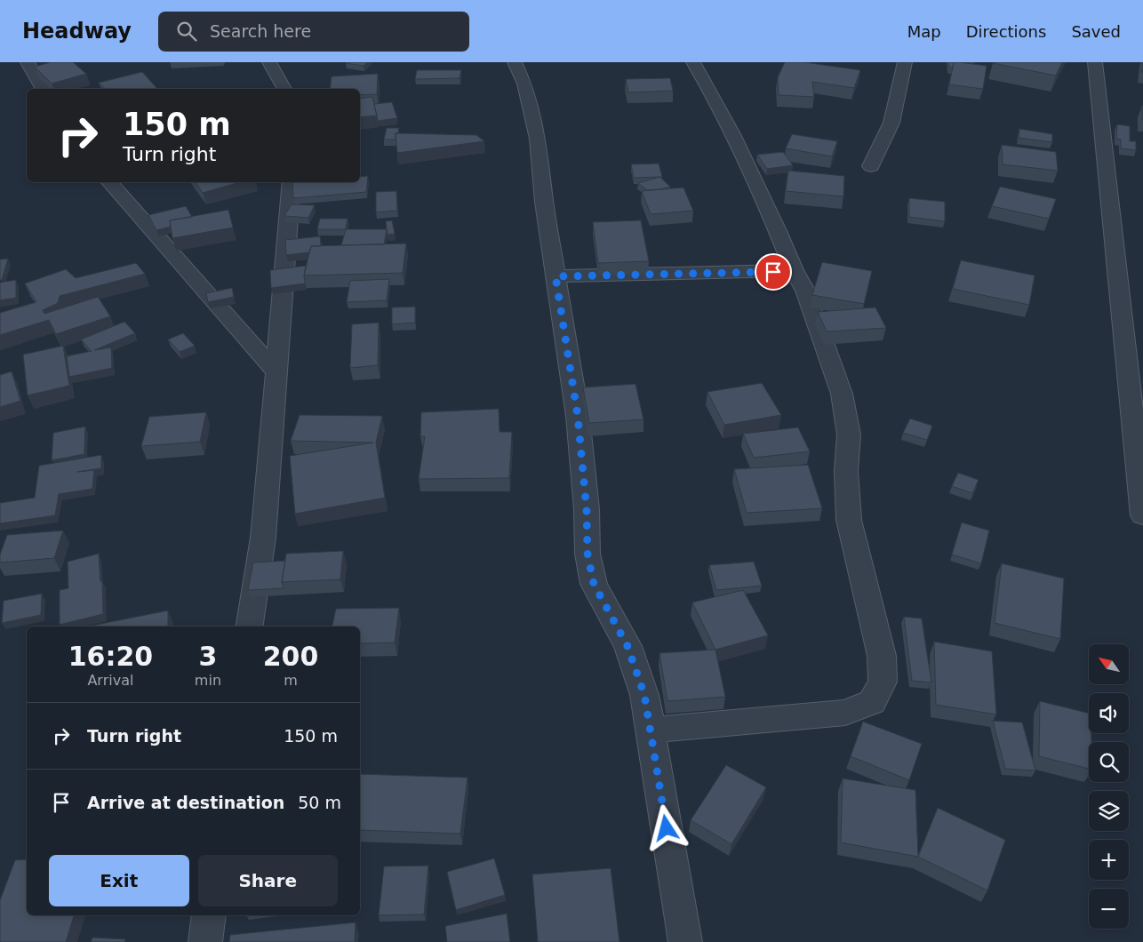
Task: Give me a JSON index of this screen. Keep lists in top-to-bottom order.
{
  "north": "top left",
  "page": {
    "header": "Headway",
    "search": "Search here",
    "nav": ["Map", "Directions", "Saved"],
    "turn": ["150 m", "Turn right"],
    "eta": [
      "16:20",
      "Arrival",
      "3",
      "min",
      "200",
      "m"
    ],
    "map_buttons": ["+", "−"],
    "list": [
      {
        "name": "Turn right",
        "value": "150 m"
      },
      {
        "name": "Arrive at destination",
        "value": "50 m"
      }
    ],
    "buttons": ["Exit", "Share"]
  }
}
